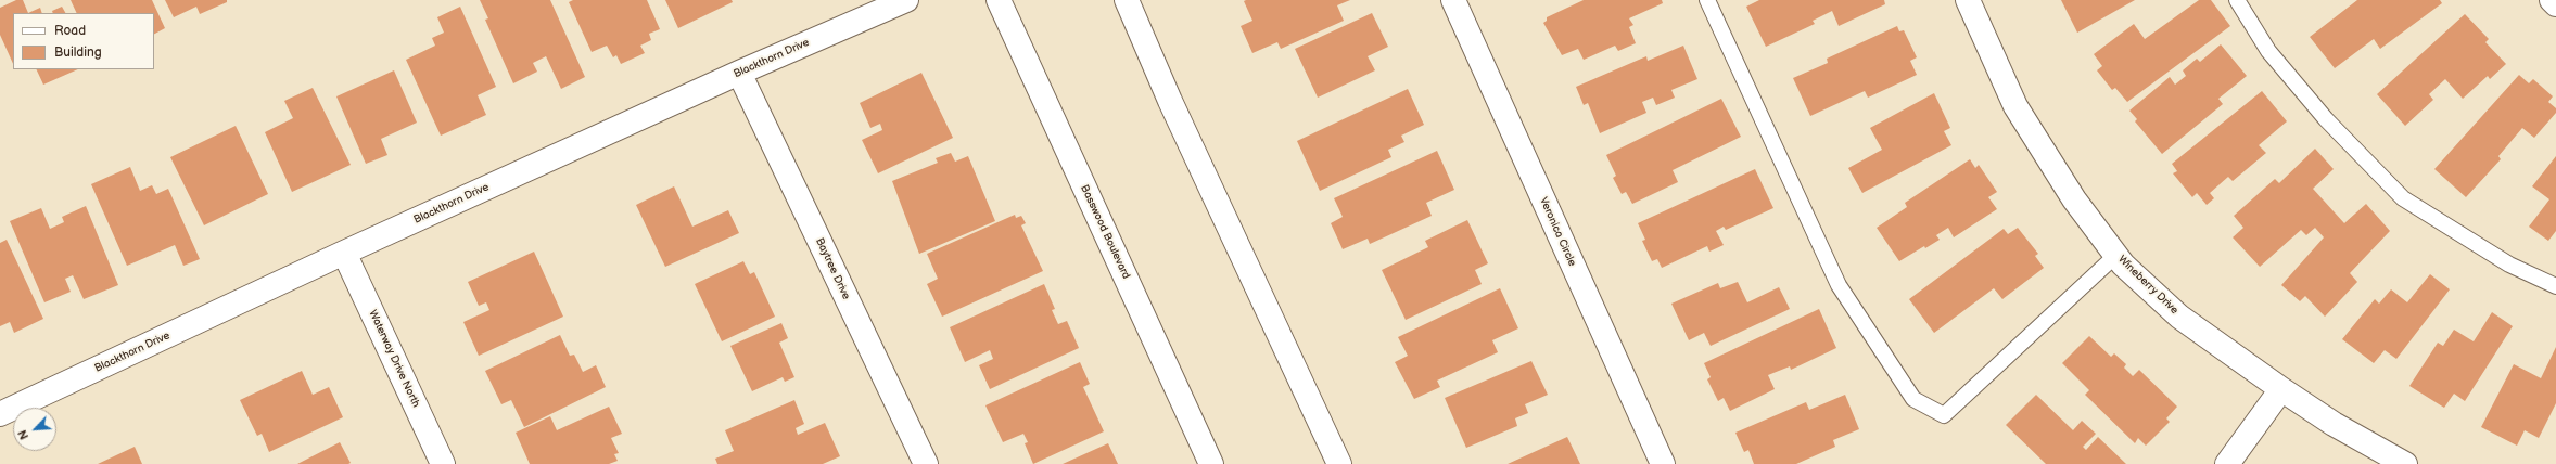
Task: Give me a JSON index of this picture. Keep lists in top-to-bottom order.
{
  "streets": {
    "street": [
      "Blackthorn Drive",
      "Basswood Boulevard",
      "Veronica Circle",
      "Baytree Drive",
      "Wineberry Drive",
      "Waterway Drive North"
    ]
  },
  "crossings": [
    ["Blackthorn Drive", "Baytree Drive"],
    ["Blackthorn Drive", "Waterway Drive North"]
  ],
  "legend": ["Road", "Building"],
  "north": "bottom left"
}
